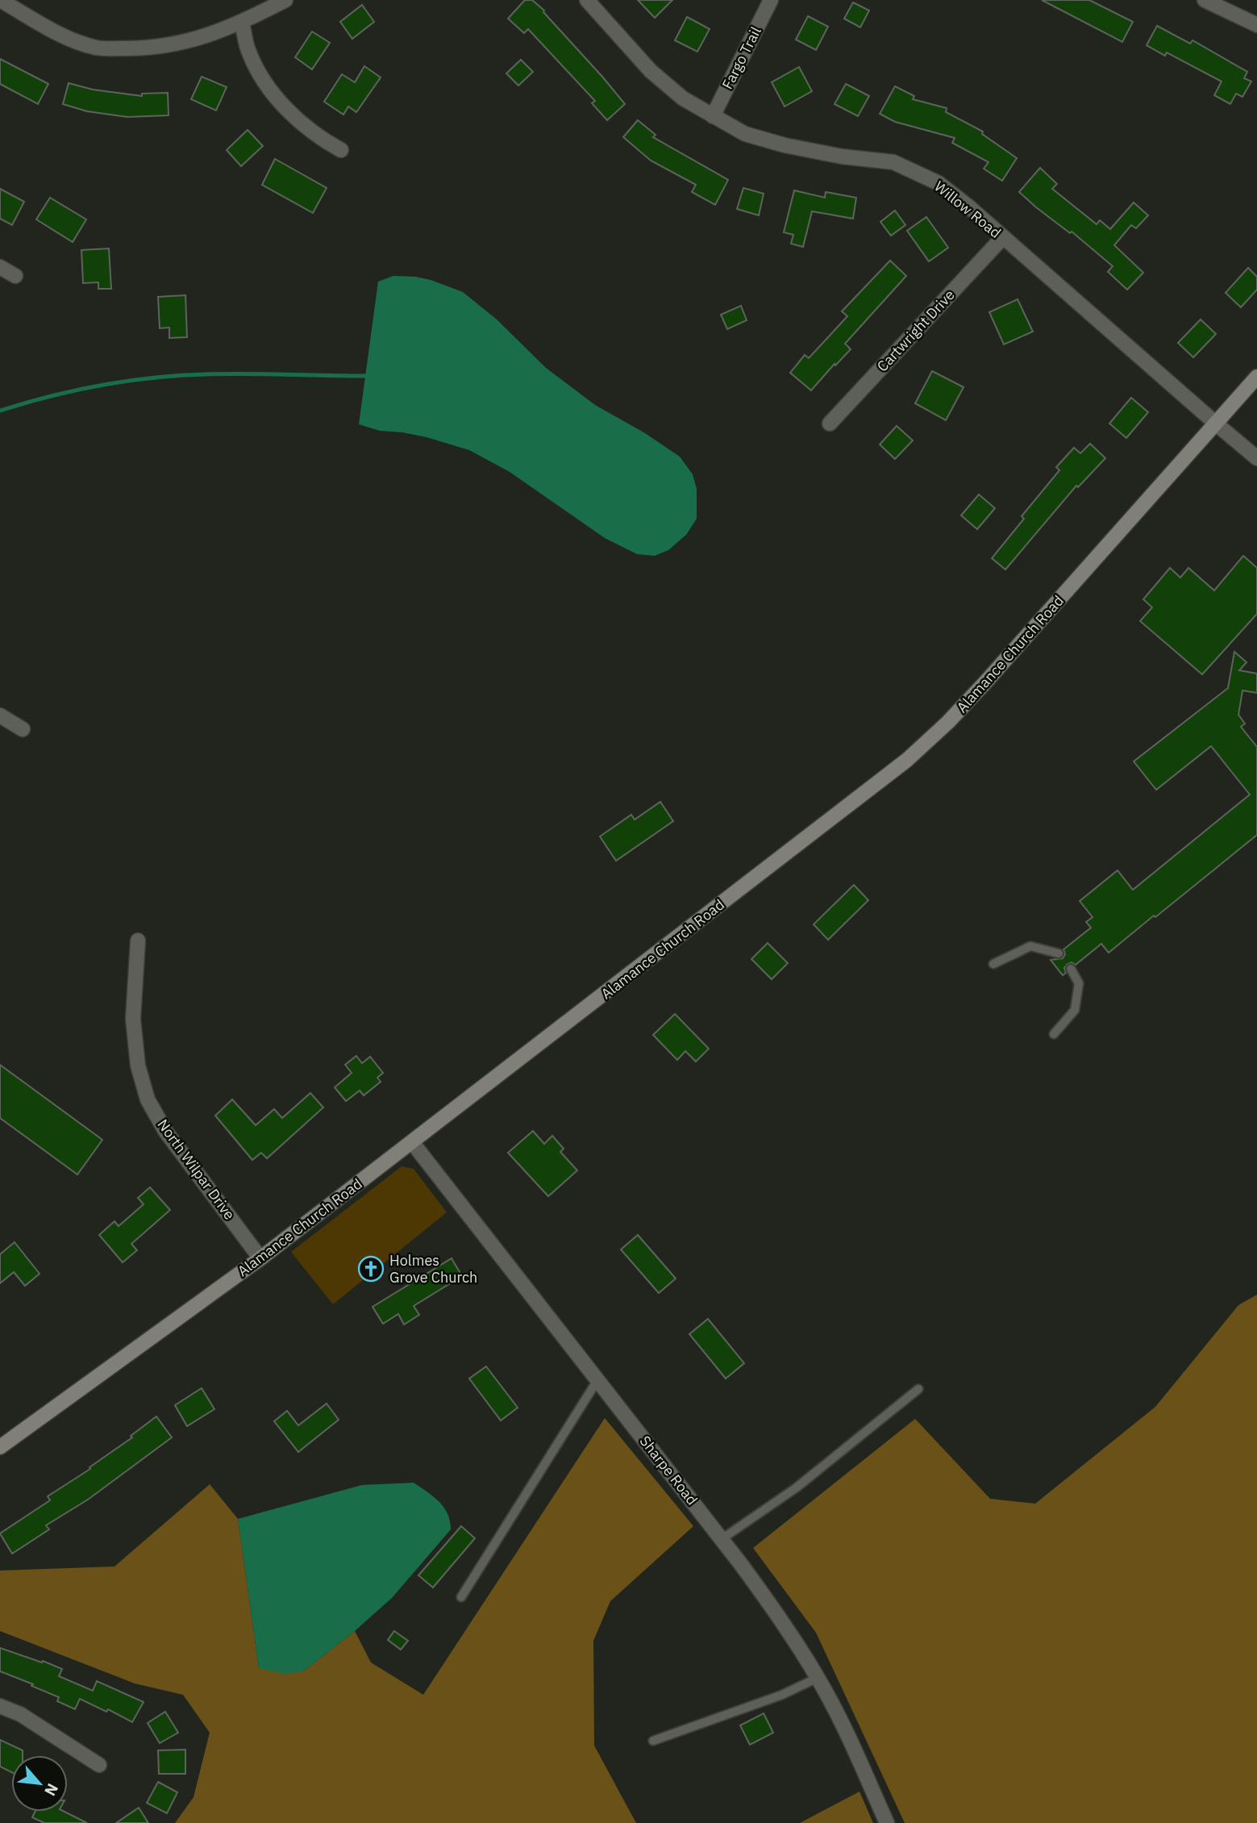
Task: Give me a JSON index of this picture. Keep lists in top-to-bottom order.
{
  "streets": {
    "main road": ["Alamance Church Road"],
    "street": [
      "Fargo Trail",
      "Willow Road",
      "Cartwright Drive",
      "North Wilpar Drive",
      "Sharpe Road"
    ]
  },
  "crossings": [
    ["Fargo Trail", "Willow Road"],
    ["Willow Road", "Cartwright Drive"],
    ["Willow Road", "Alamance Church Road"],
    ["Alamance Church Road", "North Wilpar Drive"],
    ["Alamance Church Road", "Sharpe Road"]
  ],
  "places": {
    "church": ["Holmes Grove Church"]
  },
  "north": "bottom right"
}
